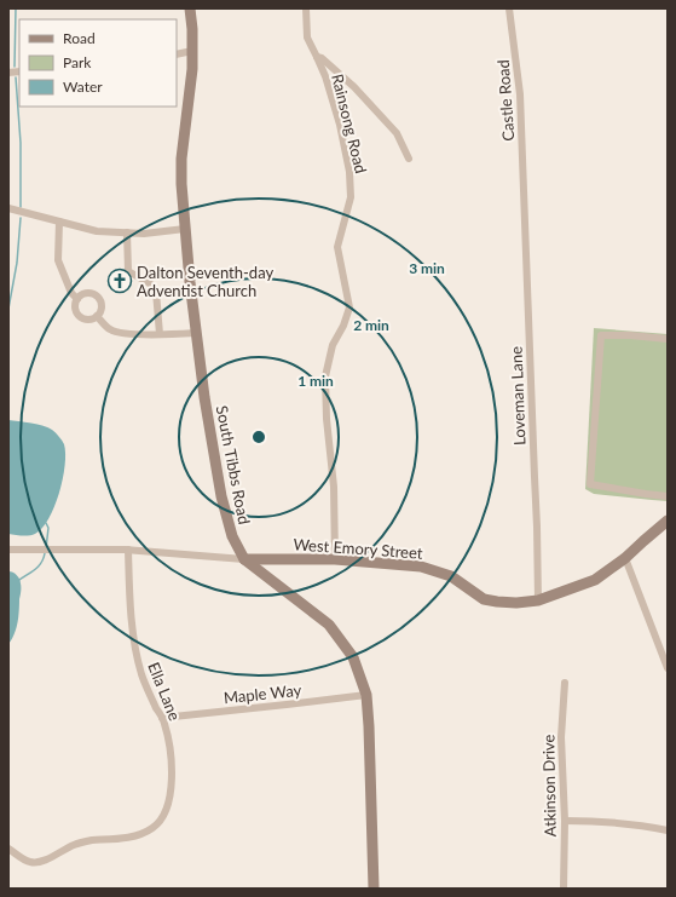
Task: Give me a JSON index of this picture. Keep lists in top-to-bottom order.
{
  "streets": {
    "street": [
      "Castle Road",
      "Rainsong Road",
      "Loveman Lane",
      "South Tibbs Road",
      "West Emory Street",
      "Ella Lane",
      "Maple Way",
      "Atkinson Drive"
    ]
  },
  "crossings": [
    ["Castle Road", "Loveman Lane"],
    ["Rainsong Road", "West Emory Street"],
    ["Loveman Lane", "West Emory Street"],
    ["South Tibbs Road", "West Emory Street"],
    ["South Tibbs Road", "Maple Way"],
    ["Ella Lane", "Maple Way"]
  ],
  "places": {
    "church": ["Dalton Seventh-day Adventist Church"]
  },
  "legend": ["Road", "Park", "Water"],
  "rings": ["3 min", "2 min", "1 min"]
}
